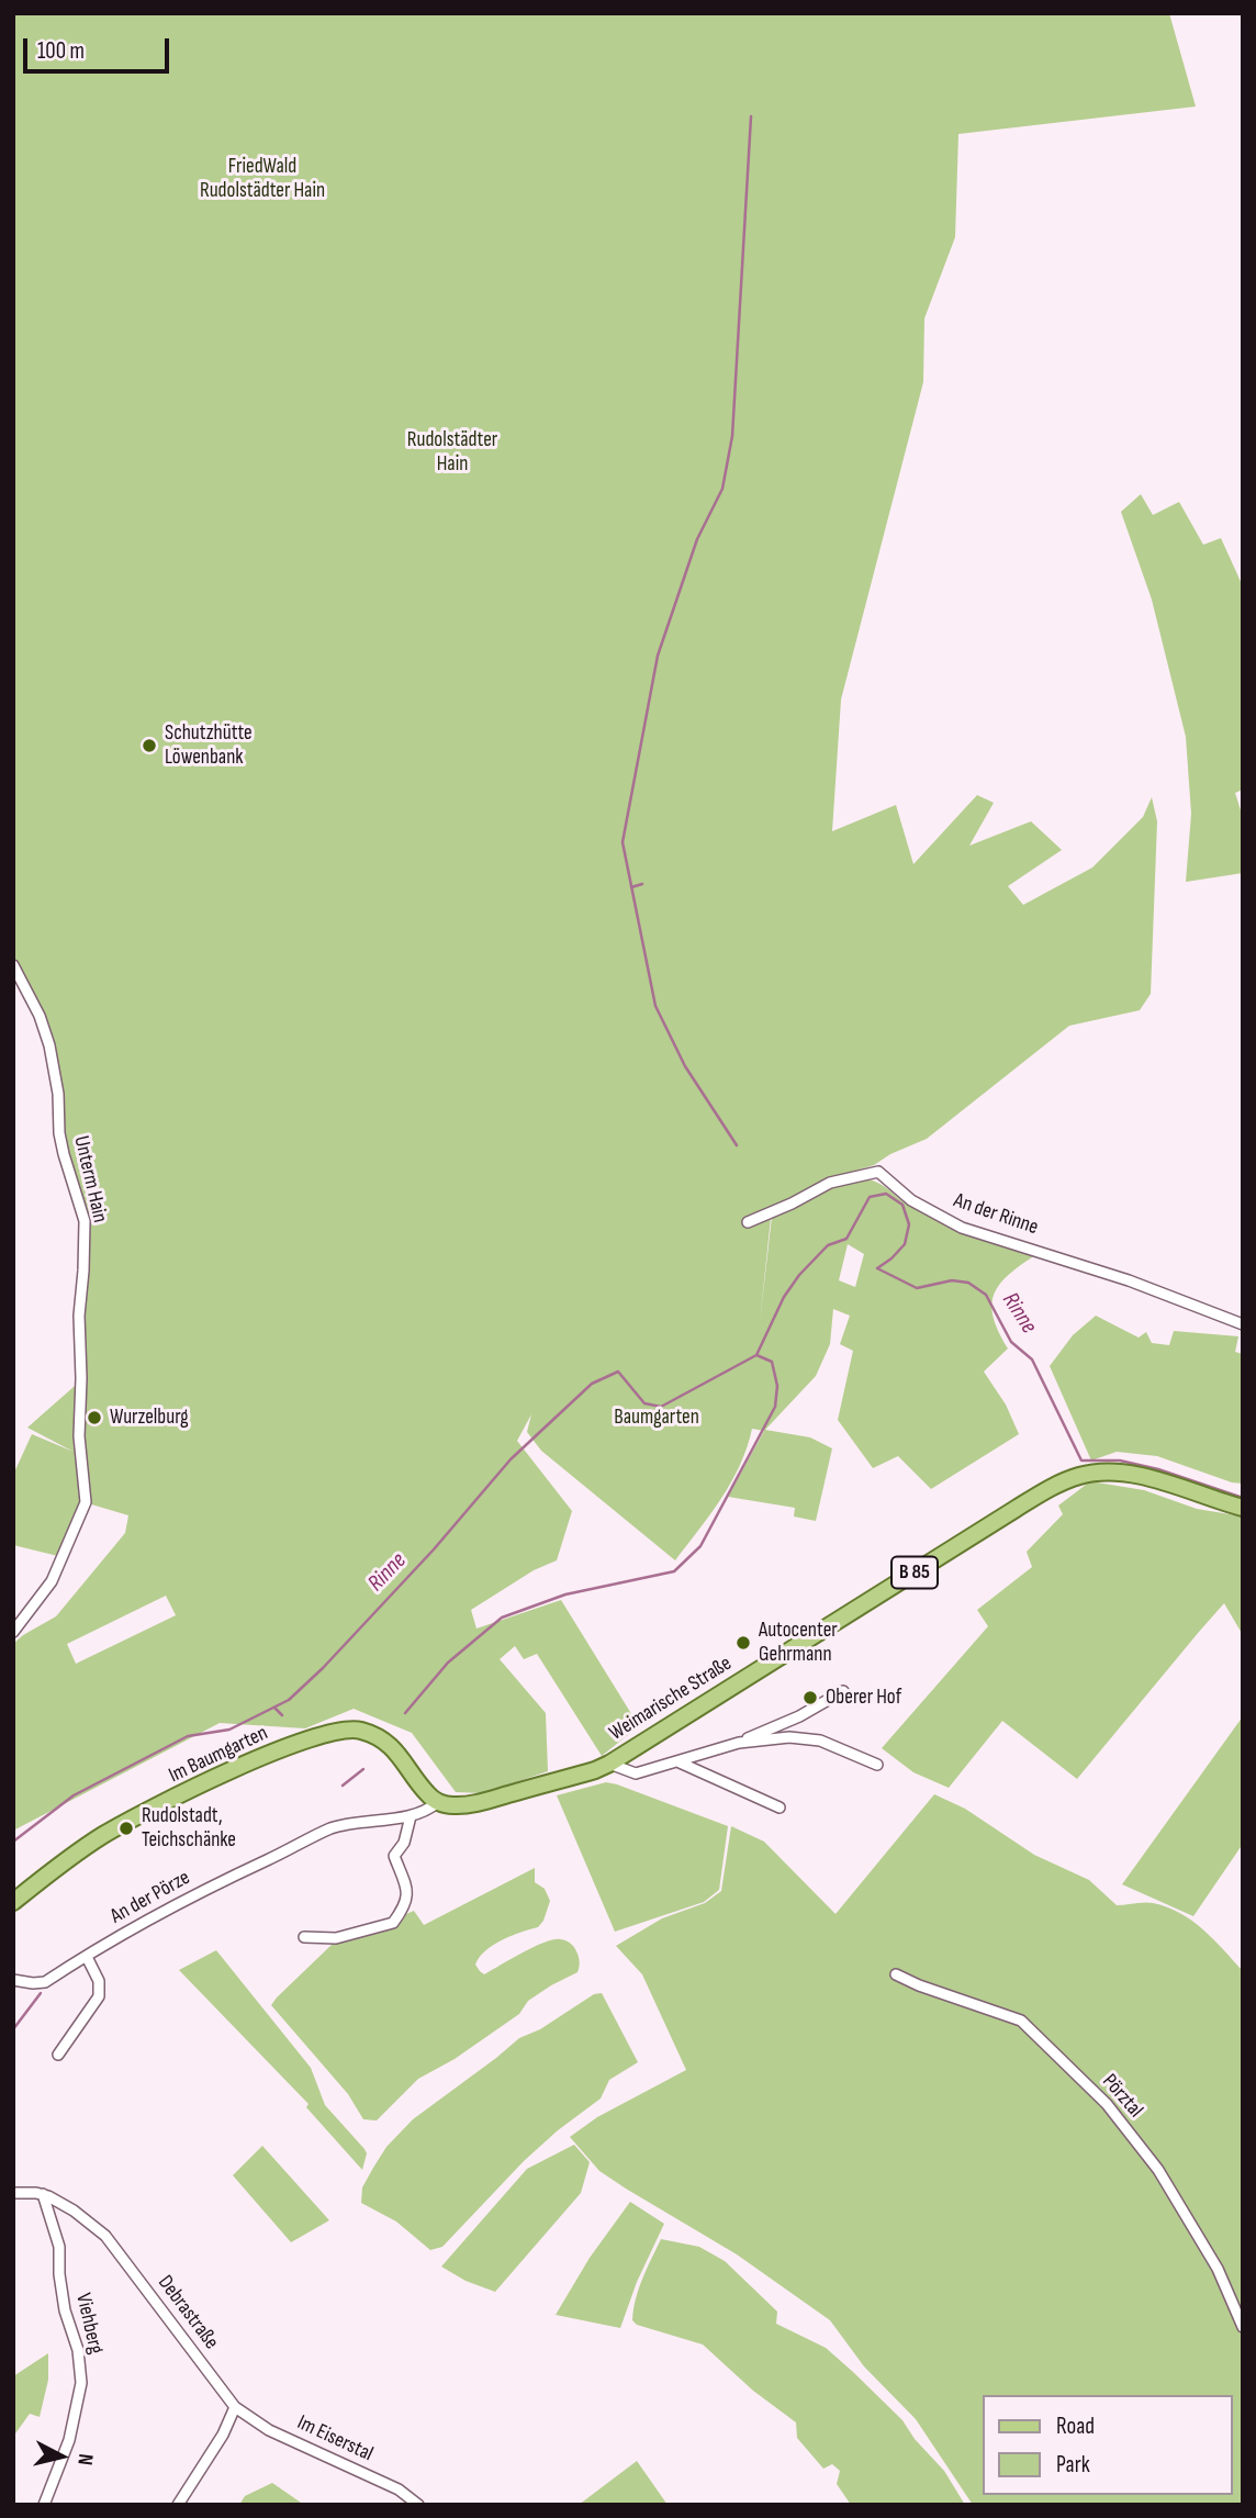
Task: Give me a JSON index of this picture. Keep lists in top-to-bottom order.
{
  "streets": {
    "main road": ["B 85", "Weimarische Straße", "Im Baumgarten"],
    "street": [
      "Unterm Hain",
      "An der Rinne",
      "An der Pörze",
      "Pörztal",
      "Debrastraße",
      "Viehberg",
      "Im Eiserstal"
    ]
  },
  "crossings": [
    ["Weimarische Straße", "Im Baumgarten"],
    ["Weimarische Straße", "An der Pörze"],
    ["Im Baumgarten", "An der Pörze"],
    ["Debrastraße", "Viehberg"],
    ["Debrastraße", "Im Eiserstal"]
  ],
  "water": ["Rinne"],
  "parks": ["FriedWald Rudolstädter Hain", "Rudolstädter Hain", "Baumgarten"],
  "places": [
    "Schutzhütte Löwenbank",
    "Wurzelburg",
    "Autocenter Gehrmann",
    "Oberer Hof",
    "Rudolstadt, Teichschänke"
  ],
  "legend": ["Road", "Park"],
  "scale_bar": "100 m",
  "north": "right"
}
